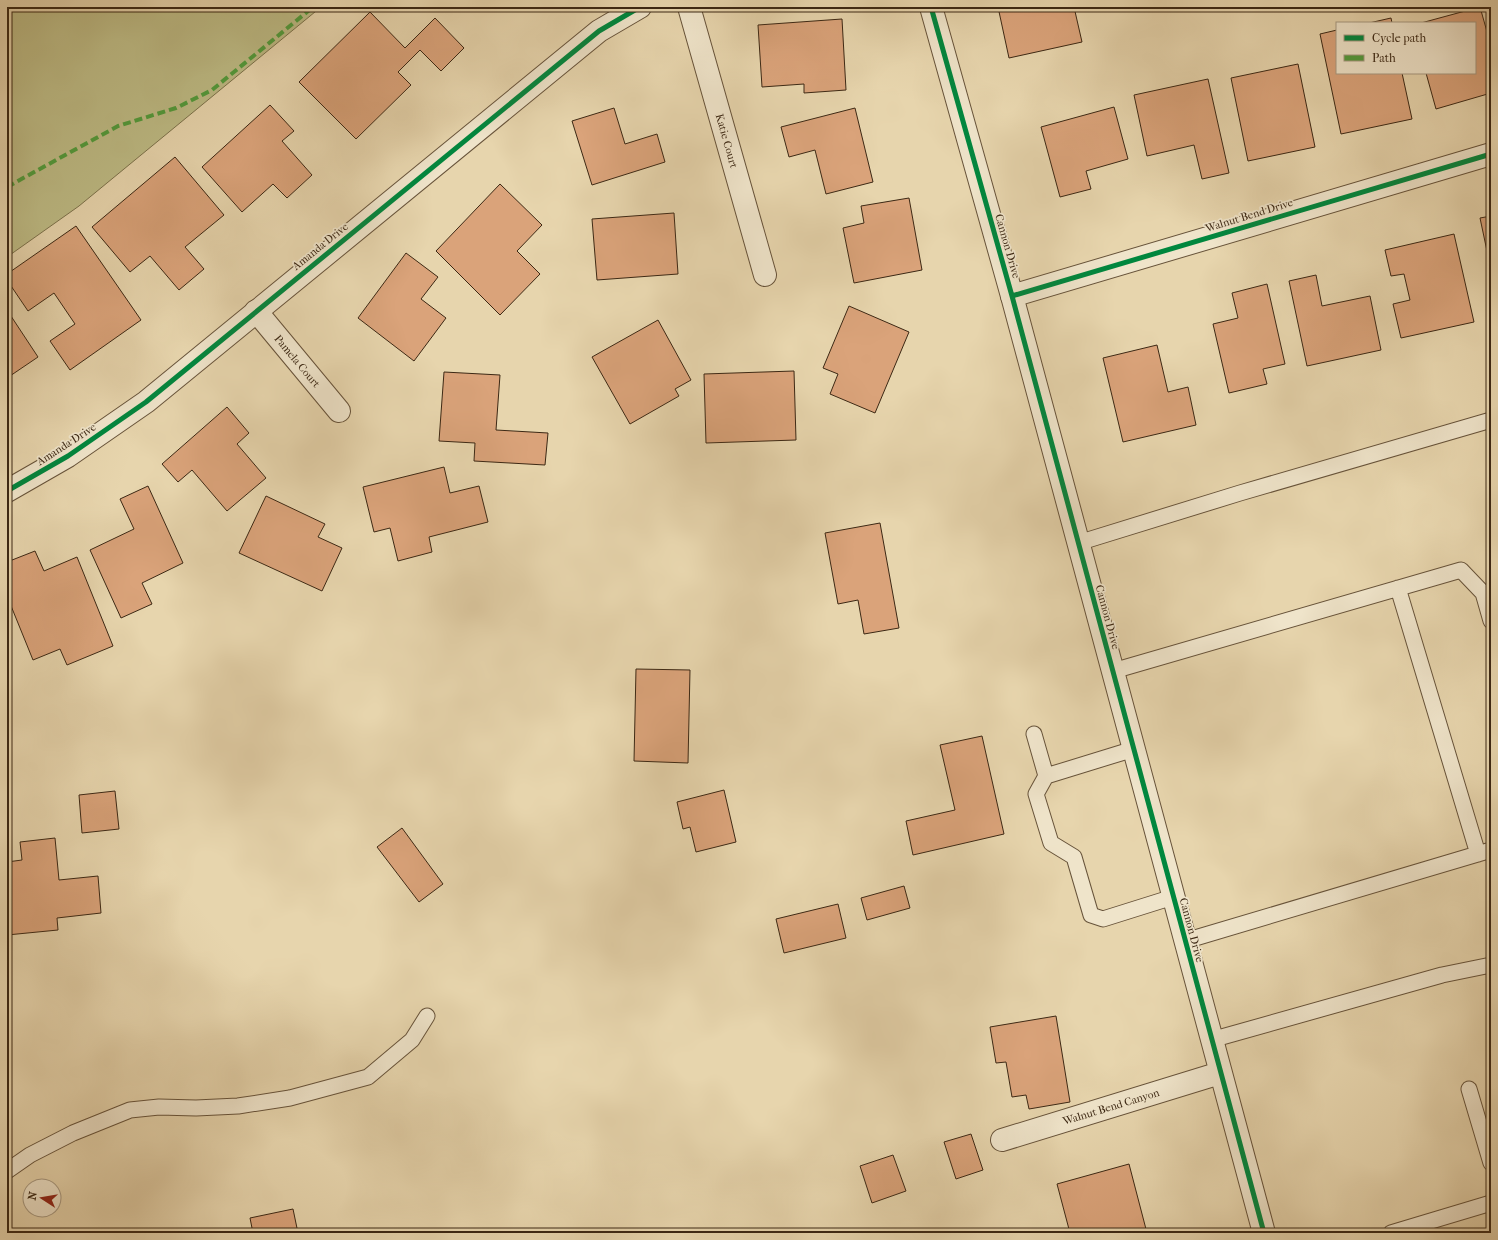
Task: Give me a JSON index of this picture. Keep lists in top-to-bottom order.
{
  "streets": {
    "street": [
      "Katie Court",
      "Walnut Bend Drive",
      "Amanda Drive",
      "Cannon Drive",
      "Pamela Court",
      "Walnut Bend Canyon"
    ]
  },
  "crossings": [
    ["Walnut Bend Drive", "Cannon Drive"],
    ["Amanda Drive", "Pamela Court"],
    ["Cannon Drive", "Walnut Bend Canyon"]
  ],
  "legend": ["Cycle path", "Path"],
  "north": "left"
}
